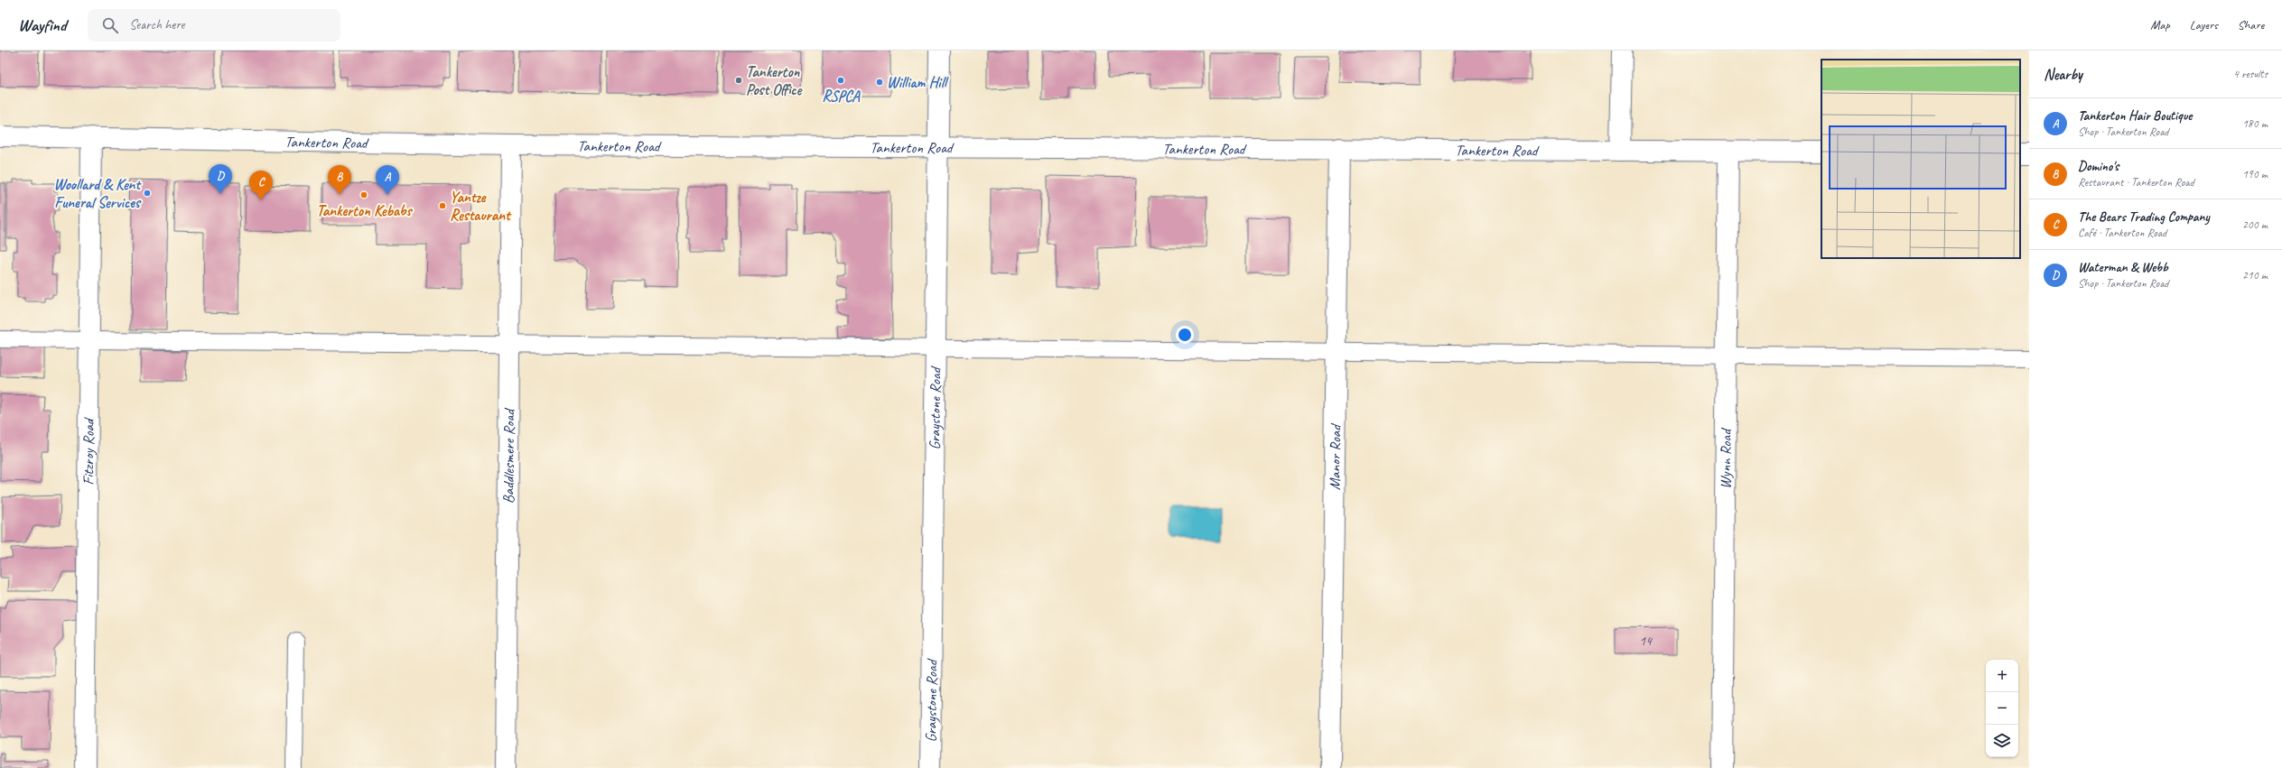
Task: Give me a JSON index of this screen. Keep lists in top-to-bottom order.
{
  "streets": {
    "street": [
      "Tankerton Road",
      "Graystone Road",
      "Fitzroy Road",
      "Baddlesmere Road",
      "Manor Road",
      "Wynn Road"
    ]
  },
  "crossings": [
    ["Tankerton Road", "Graystone Road"],
    ["Tankerton Road", "Fitzroy Road"],
    ["Tankerton Road", "Baddlesmere Road"],
    ["Tankerton Road", "Manor Road"],
    ["Tankerton Road", "Wynn Road"]
  ],
  "places": [
    "Tankerton Post Office",
    "RSPCA",
    "William Hill",
    "Woollard & Kent Funeral Services",
    "Tankerton Kebabs",
    "Yantze Restaurant"
  ],
  "house_numbers": ["14"],
  "page": {
    "header": "Wayfind",
    "search": "Search here",
    "nav": ["Map", "Layers", "Share"],
    "heading": ["Nearby", "4 results"],
    "list": [
      {
        "mark": "A",
        "name": "Tankerton Hair Boutique",
        "note": "Shop · Tankerton Road",
        "value": "180 m"
      },
      {
        "mark": "B",
        "name": "Domino's",
        "note": "Restaurant · Tankerton Road",
        "value": "190 m"
      },
      {
        "mark": "C",
        "name": "The Bears Trading Company",
        "note": "Café · Tankerton Road",
        "value": "200 m"
      },
      {
        "mark": "D",
        "name": "Waterman & Webb",
        "note": "Shop · Tankerton Road",
        "value": "210 m"
      }
    ],
    "pins": [
      "D",
      "A",
      "B",
      "C"
    ],
    "map_buttons": ["+", "−"]
  }
}
